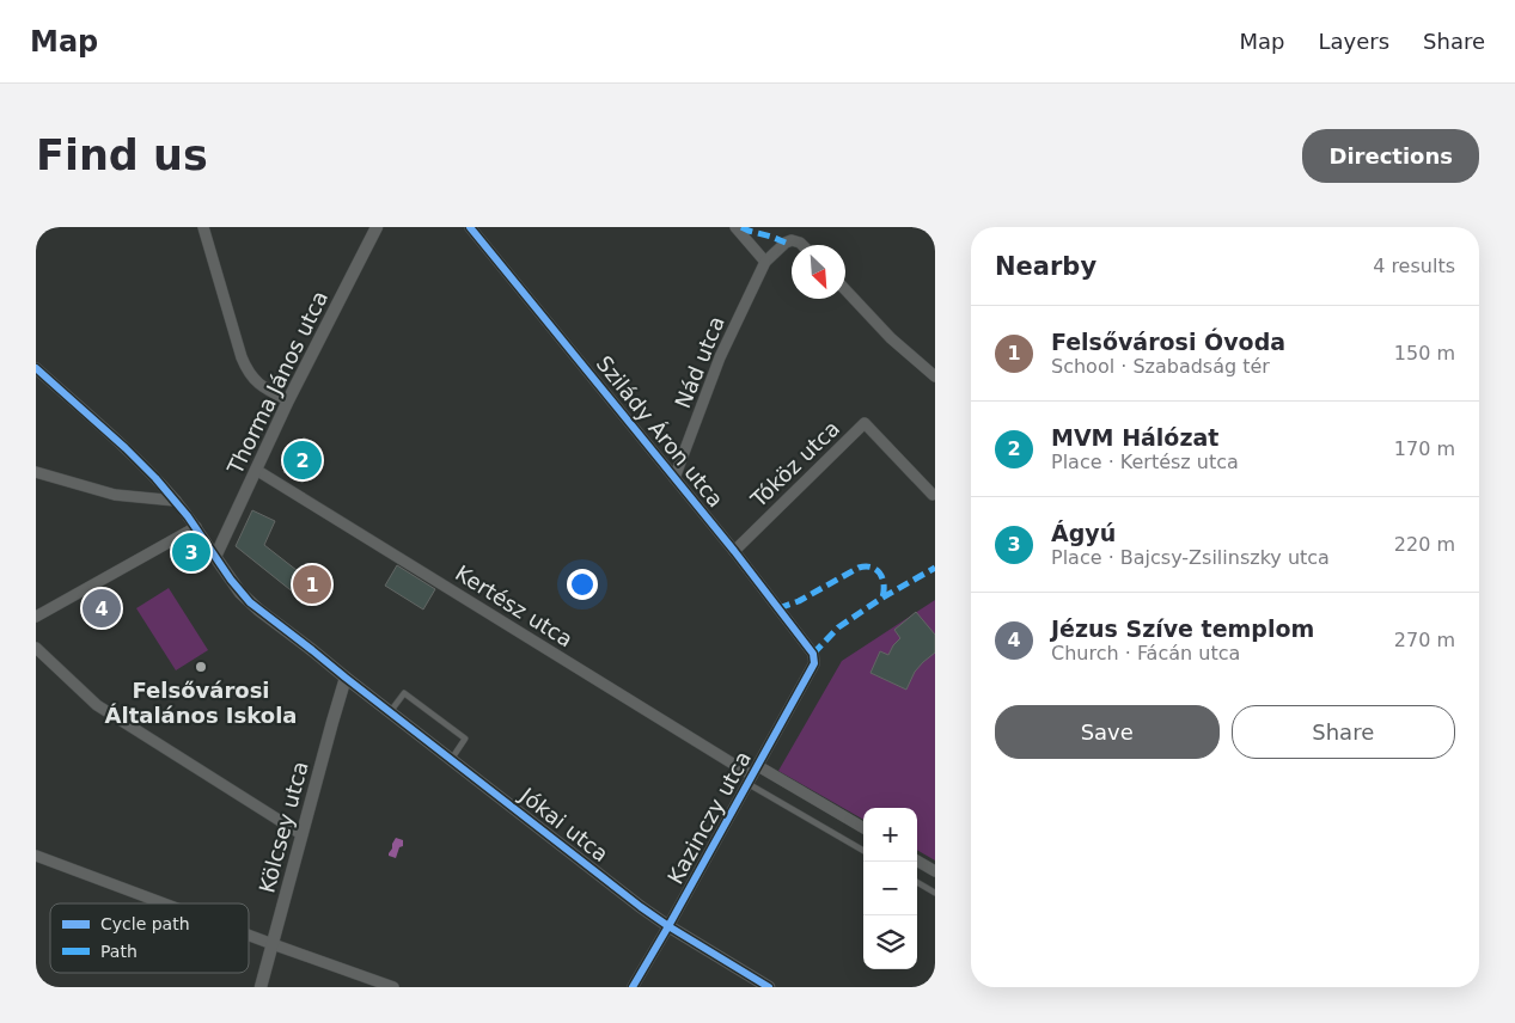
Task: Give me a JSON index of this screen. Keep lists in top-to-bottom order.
{
  "streets": {
    "street": [
      "Nád utca",
      "Thorma János utca",
      "Szilády Áron utca",
      "Tóköz utca",
      "Kertész utca",
      "Kazinczy utca",
      "Jókai utca",
      "Kölcsey utca"
    ]
  },
  "crossings": [
    ["Nád utca", "Szilády Áron utca"],
    ["Thorma János utca", "Kertész utca"],
    ["Thorma János utca", "Jókai utca"],
    ["Szilády Áron utca", "Tóköz utca"],
    ["Szilády Áron utca", "Kazinczy utca"],
    ["Kertész utca", "Kazinczy utca"],
    ["Kazinczy utca", "Jókai utca"],
    ["Jókai utca", "Kölcsey utca"]
  ],
  "places": ["Felsővárosi Általános Iskola"],
  "legend": ["Cycle path", "Path"],
  "north": "bottom right",
  "page": {
    "header": "Map",
    "nav": ["Map", "Layers", "Share"],
    "buttons": [
      "Directions",
      ["Save", "Share"]
    ],
    "title": "Find us",
    "heading": ["Nearby", "4 results"],
    "list": [
      {
        "mark": "1",
        "name": "Felsővárosi Óvoda",
        "note": "School · Szabadság tér",
        "value": "150 m"
      },
      {
        "mark": "2",
        "name": "MVM Hálózat",
        "note": "Place · Kertész utca",
        "value": "170 m"
      },
      {
        "mark": "3",
        "name": "Ágyú",
        "note": "Place · Bajcsy-Zsilinszky utca",
        "value": "220 m"
      },
      {
        "mark": "4",
        "name": "Jézus Szíve templom",
        "note": "Church · Fácán utca",
        "value": "270 m"
      }
    ],
    "pins": [
      "2",
      "3",
      "1",
      "4"
    ],
    "map_buttons": ["+", "−"]
  }
}
